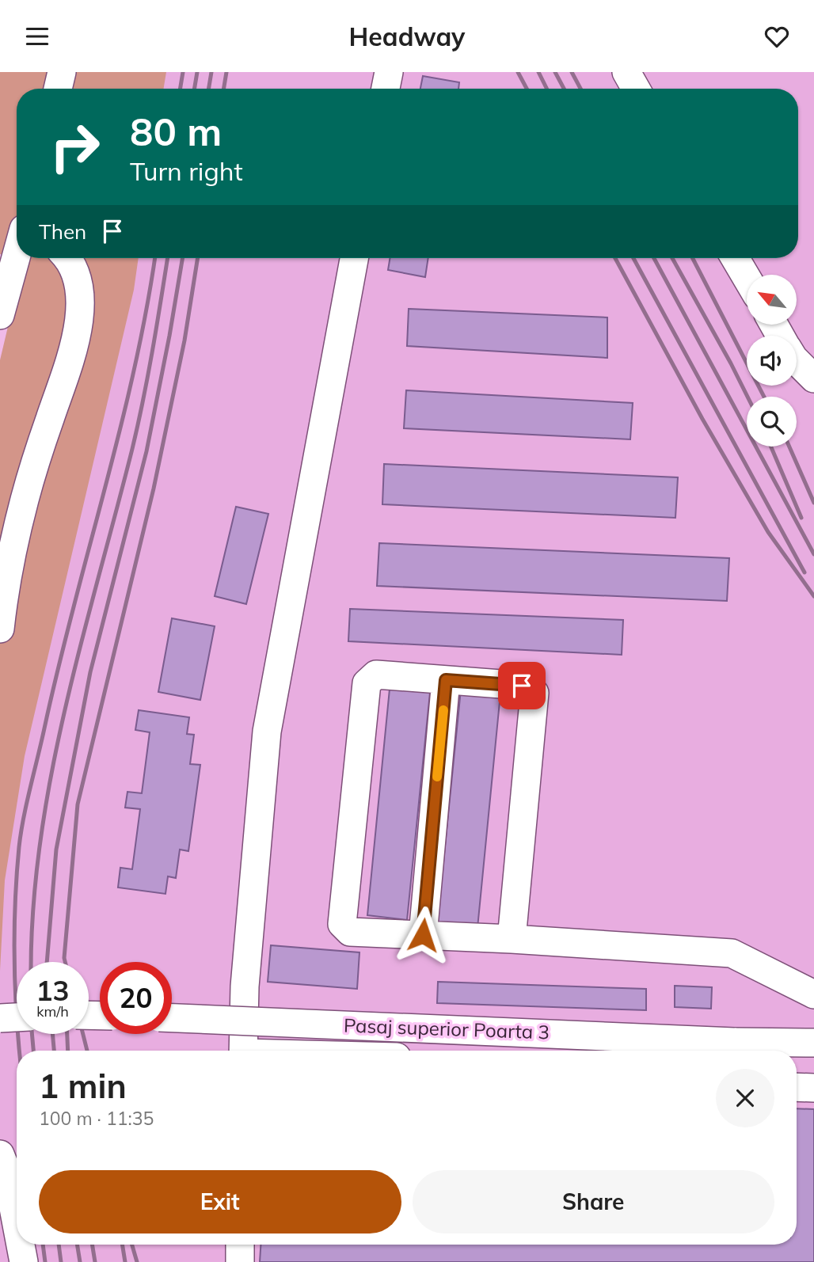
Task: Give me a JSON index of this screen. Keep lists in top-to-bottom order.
{
  "streets": {
    "street": ["Pasaj superior Poarta 3"]
  },
  "north": "top left",
  "page": {
    "header": "Headway",
    "turn": ["80 m", "Turn right"],
    "then": "Then",
    "speed": "13 km/h",
    "limit": "20",
    "heading": ["1 min", "100 m · 11:35"],
    "buttons": ["Exit", "Share"]
  }
}
